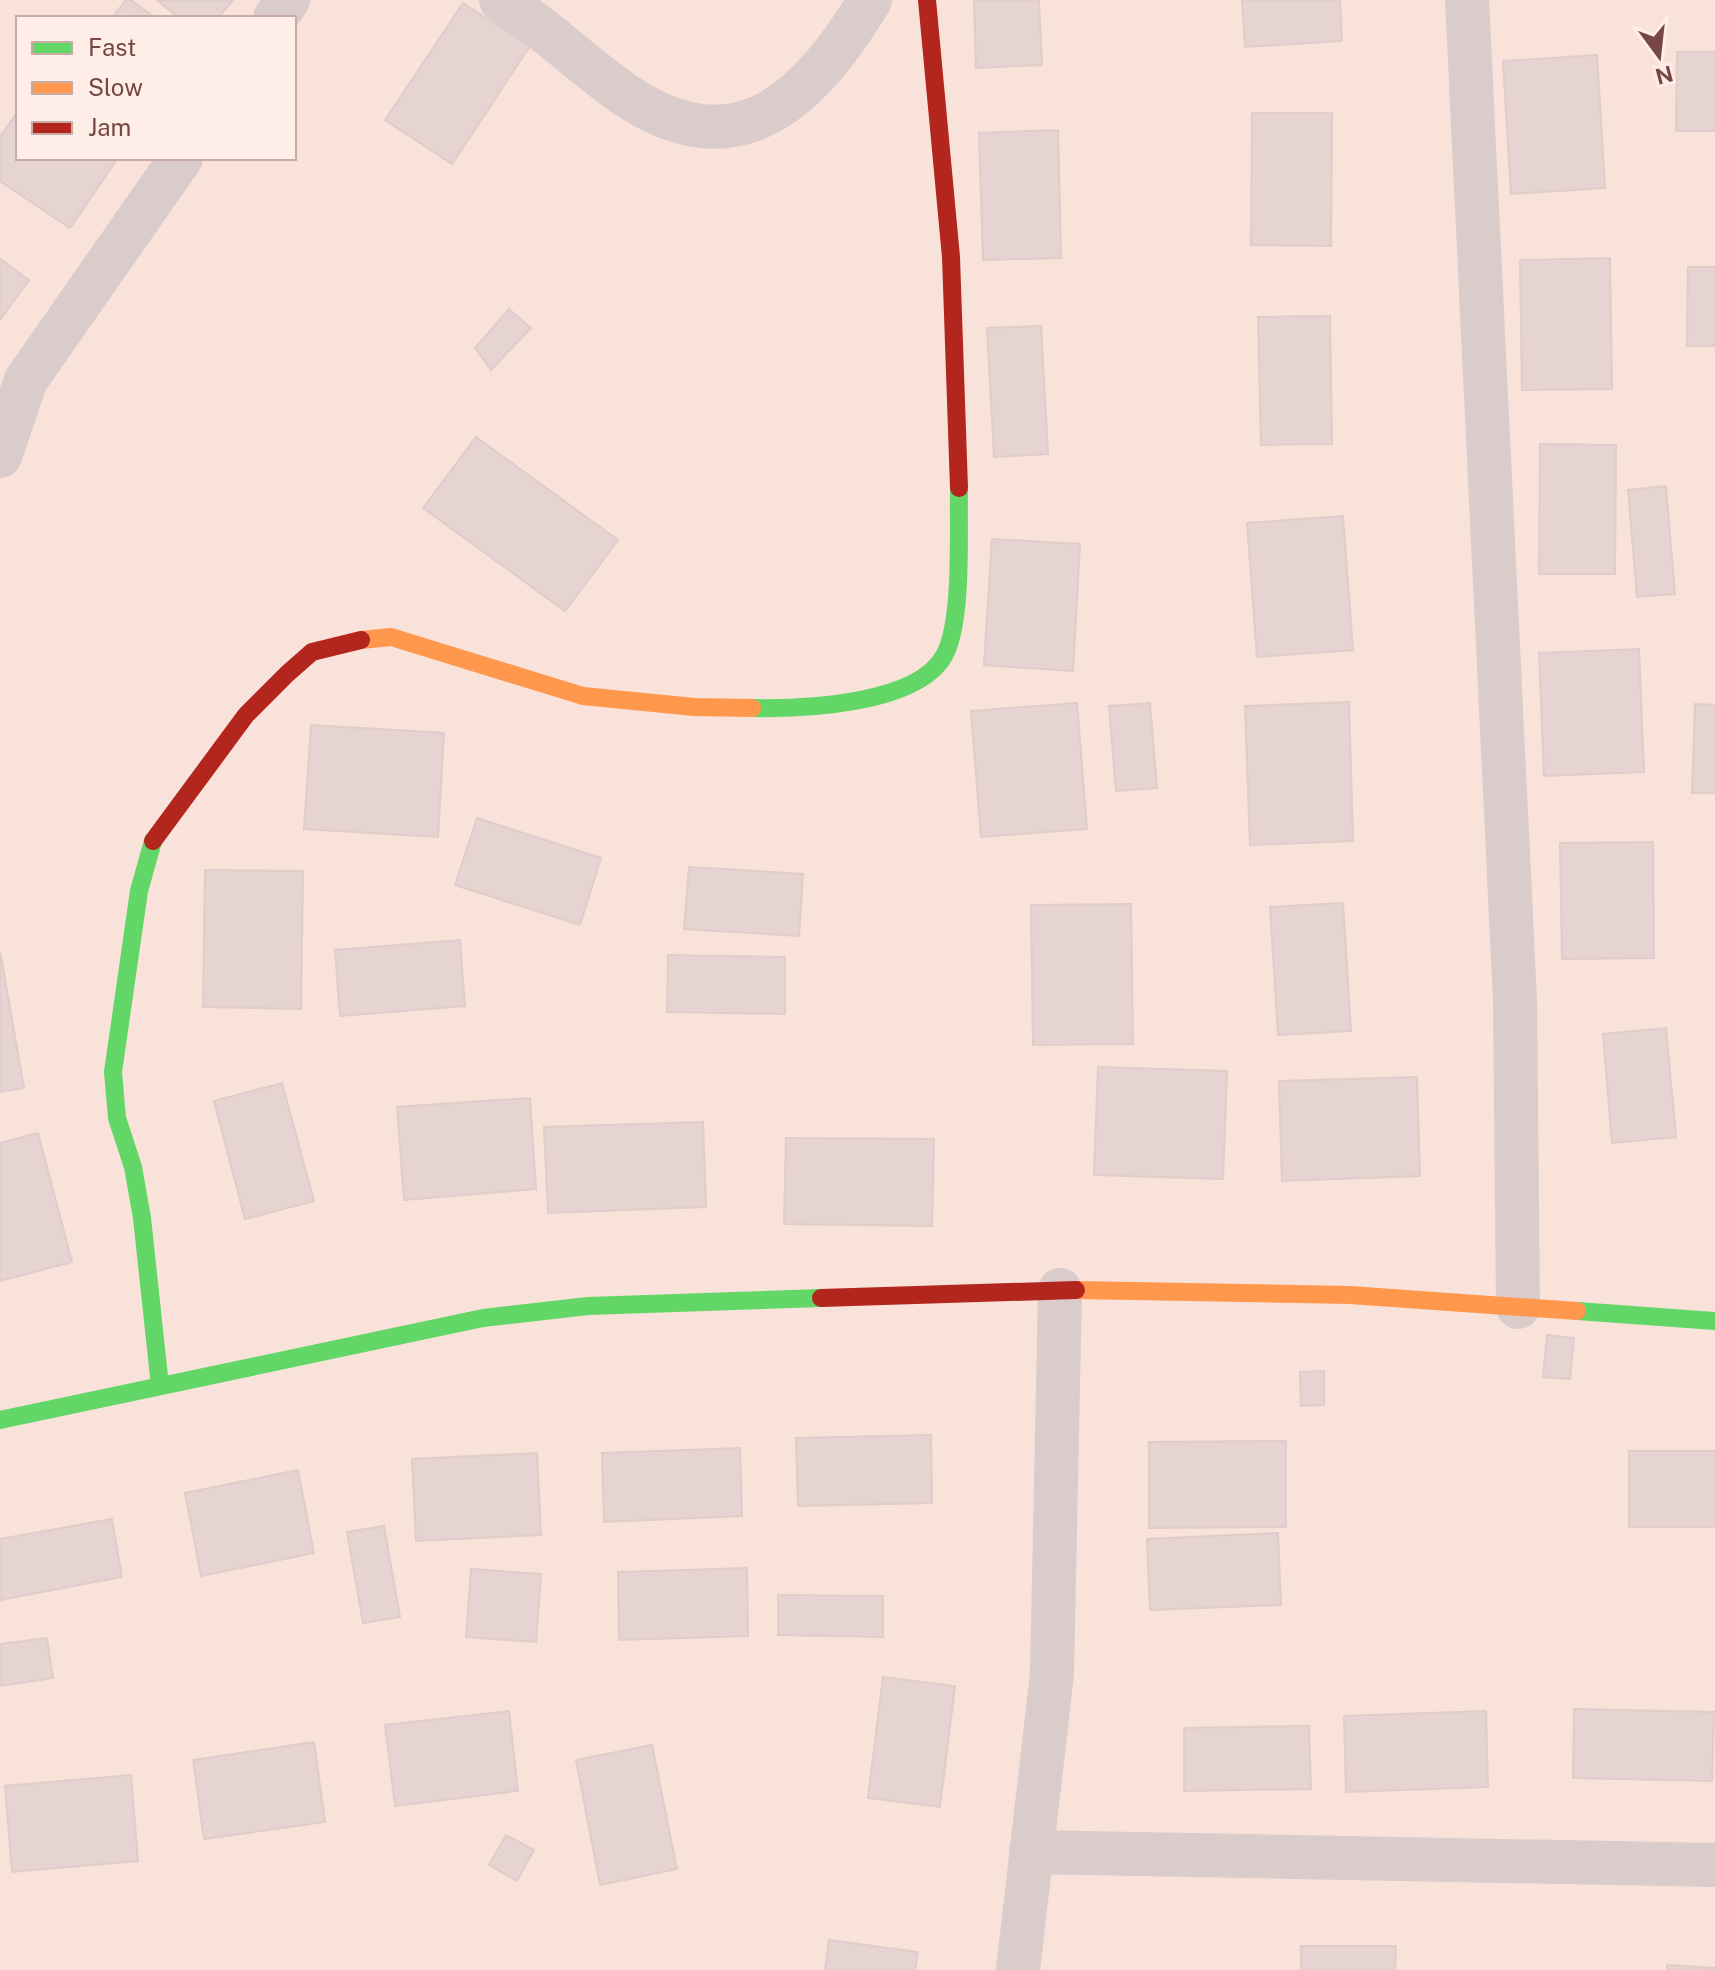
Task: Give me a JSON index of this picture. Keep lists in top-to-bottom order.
{
  "legend": ["Fast", "Slow", "Jam"],
  "north": "bottom"
}
